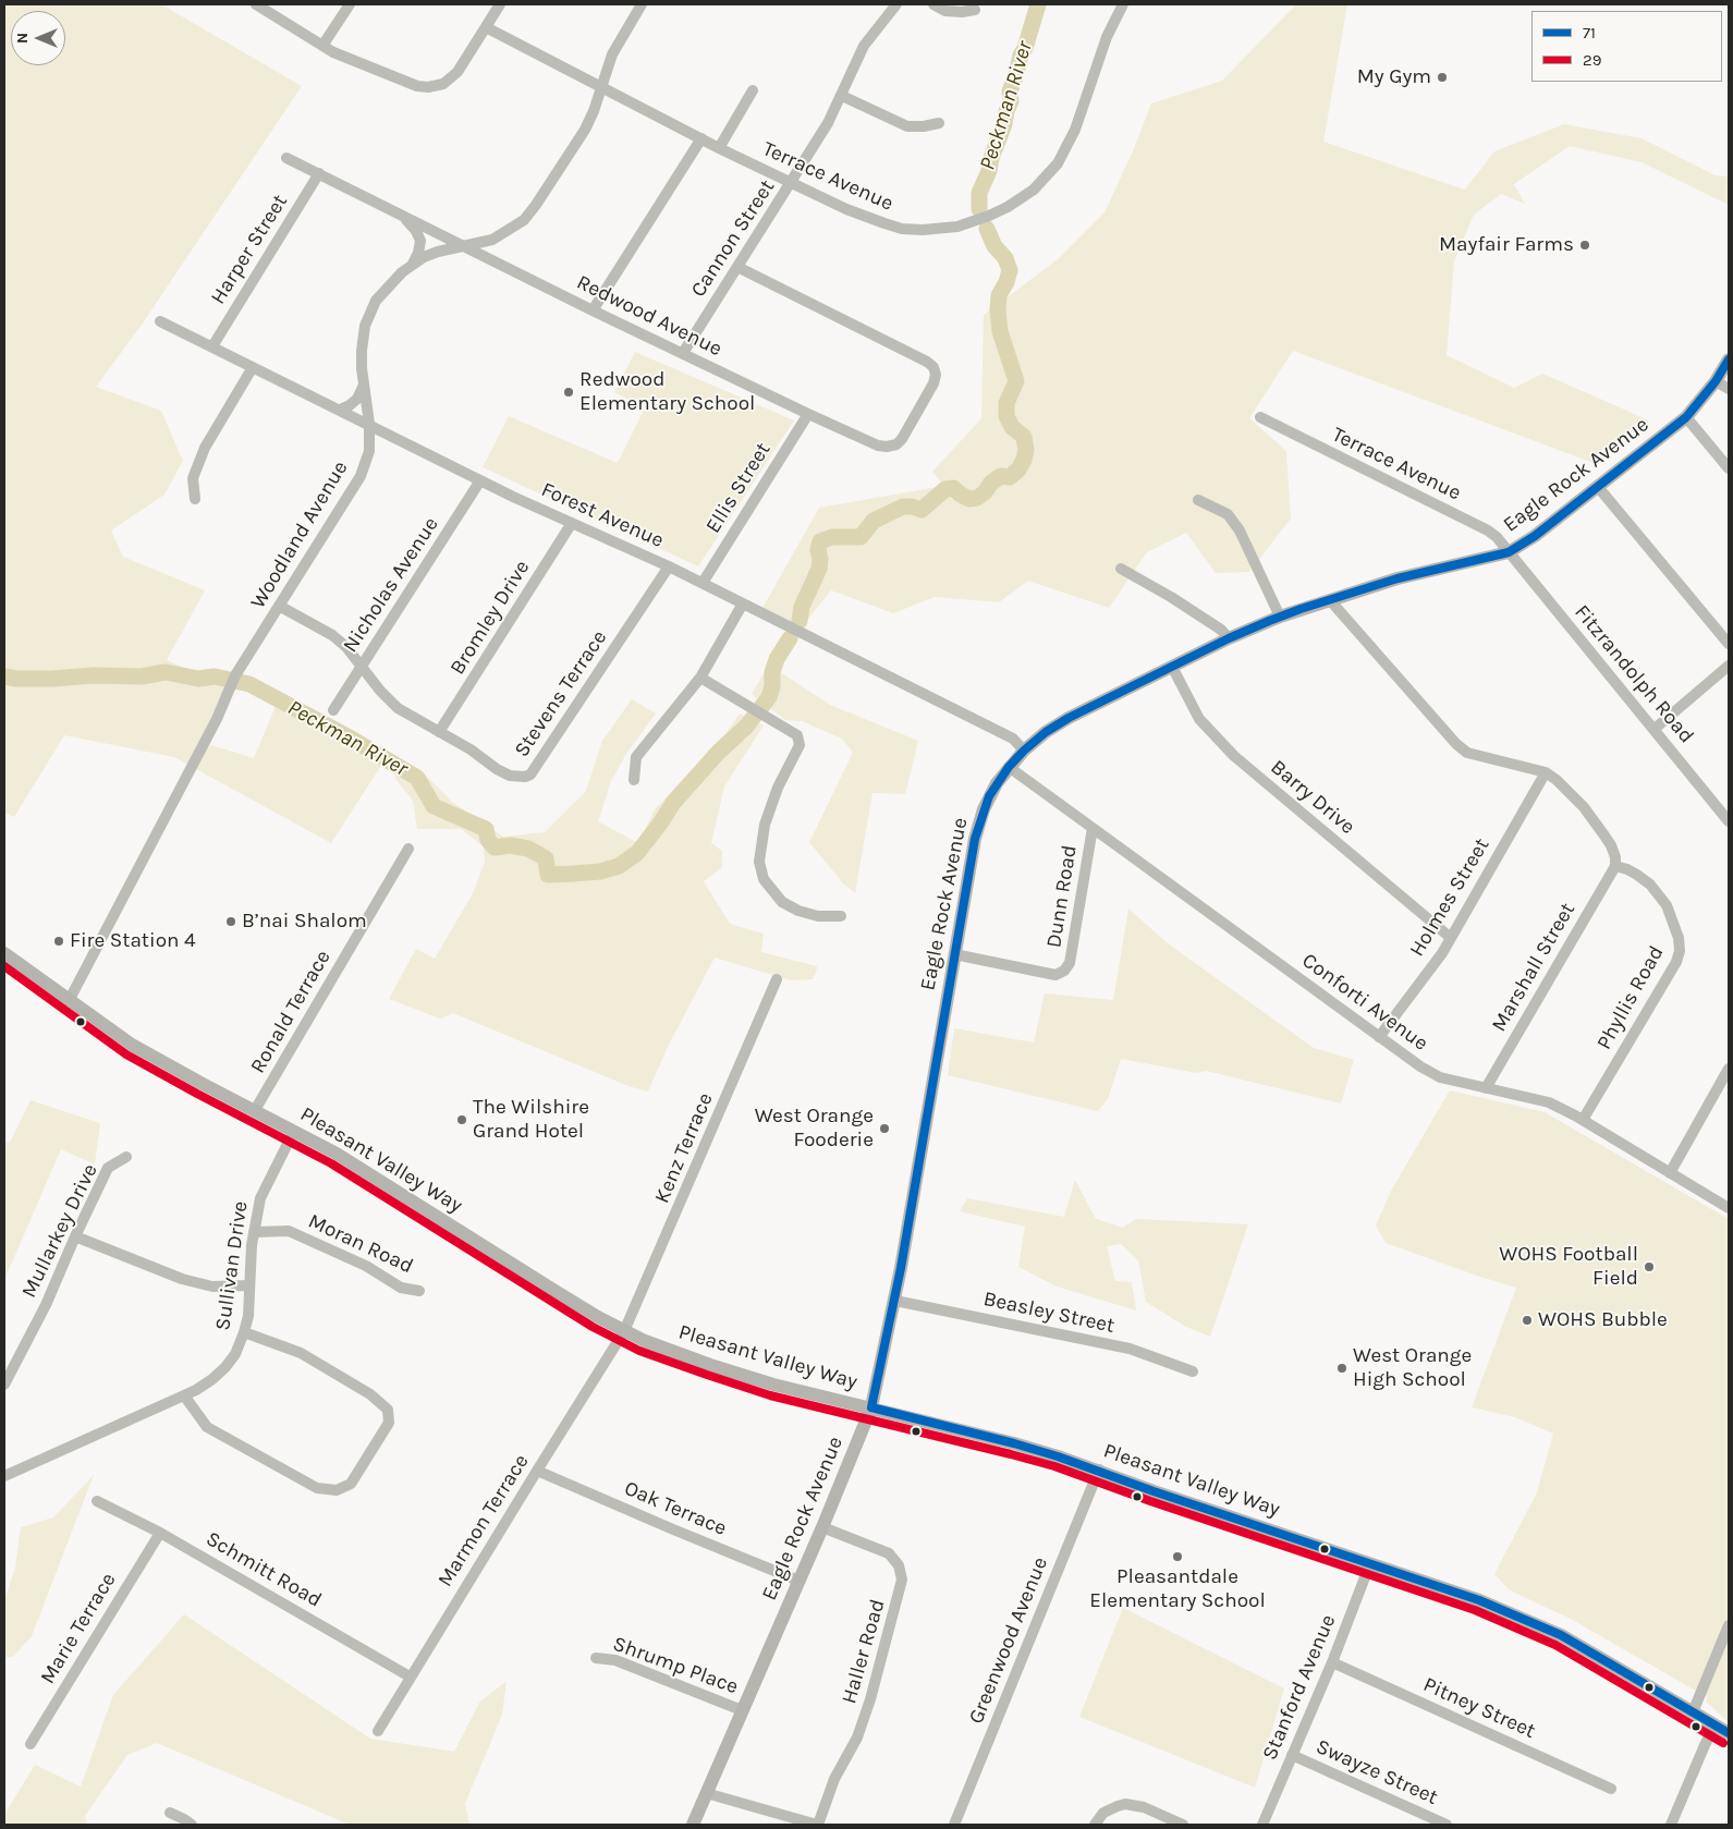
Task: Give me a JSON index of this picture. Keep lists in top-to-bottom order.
{
  "streets": {
    "main road": ["Eagle Rock Avenue", "Pleasant Valley Way"],
    "street": [
      "Terrace Avenue",
      "Cannon Street",
      "Harper Street",
      "Redwood Avenue",
      "Ellis Street",
      "Forest Avenue",
      "Woodland Avenue",
      "Nicholas Avenue",
      "Bromley Drive",
      "Fitzrandolph Road",
      "Stevens Terrace",
      "Barry Drive",
      "Dunn Road",
      "Holmes Street",
      "Marshall Street",
      "Phyllis Road",
      "Conforti Avenue",
      "Ronald Terrace",
      "Kenz Terrace",
      "Mullarkey Drive",
      "Moran Road",
      "Sullivan Drive",
      "Beasley Street",
      "Oak Terrace",
      "Marmon Terrace",
      "Schmitt Road",
      "Marie Terrace",
      "Greenwood Avenue",
      "Haller Road",
      "Shrump Place",
      "Stanford Avenue",
      "Pitney Street",
      "Swayze Street"
    ]
  },
  "crossings": [
    ["Terrace Avenue", "Cannon Street"],
    ["Terrace Avenue", "Eagle Rock Avenue"],
    ["Terrace Avenue", "Woodland Avenue"],
    ["Terrace Avenue", "Fitzrandolph Road"],
    ["Cannon Street", "Redwood Avenue"],
    ["Harper Street", "Redwood Avenue"],
    ["Harper Street", "Forest Avenue"],
    ["Redwood Avenue", "Ellis Street"],
    ["Redwood Avenue", "Woodland Avenue"],
    ["Eagle Rock Avenue", "Forest Avenue"],
    ["Eagle Rock Avenue", "Fitzrandolph Road"],
    ["Eagle Rock Avenue", "Barry Drive"],
    ["Eagle Rock Avenue", "Dunn Road"],
    ["Eagle Rock Avenue", "Conforti Avenue"],
    ["Eagle Rock Avenue", "Pleasant Valley Way"],
    ["Eagle Rock Avenue", "Beasley Street"],
    ["Eagle Rock Avenue", "Oak Terrace"],
    ["Eagle Rock Avenue", "Haller Road"],
    ["Eagle Rock Avenue", "Shrump Place"],
    ["Ellis Street", "Forest Avenue"],
    ["Forest Avenue", "Woodland Avenue"],
    ["Forest Avenue", "Nicholas Avenue"],
    ["Forest Avenue", "Bromley Drive"],
    ["Forest Avenue", "Stevens Terrace"],
    ["Woodland Avenue", "Stevens Terrace"],
    ["Woodland Avenue", "Pleasant Valley Way"],
    ["Nicholas Avenue", "Stevens Terrace"],
    ["Bromley Drive", "Stevens Terrace"],
    ["Barry Drive", "Holmes Street"],
    ["Dunn Road", "Conforti Avenue"],
    ["Holmes Street", "Conforti Avenue"],
    ["Marshall Street", "Phyllis Road"],
    ["Marshall Street", "Conforti Avenue"],
    ["Phyllis Road", "Conforti Avenue"],
    ["Ronald Terrace", "Pleasant Valley Way"],
    ["Kenz Terrace", "Pleasant Valley Way"],
    ["Kenz Terrace", "Marmon Terrace"],
    ["Pleasant Valley Way", "Sullivan Drive"],
    ["Pleasant Valley Way", "Marmon Terrace"],
    ["Pleasant Valley Way", "Greenwood Avenue"],
    ["Pleasant Valley Way", "Stanford Avenue"],
    ["Moran Road", "Sullivan Drive"],
    ["Oak Terrace", "Marmon Terrace"],
    ["Marmon Terrace", "Schmitt Road"],
    ["Schmitt Road", "Marie Terrace"],
    ["Stanford Avenue", "Pitney Street"],
    ["Stanford Avenue", "Swayze Street"]
  ],
  "water": ["Peckman River"],
  "places": [
    "My Gym",
    "Mayfair Farms",
    "Redwood Elementary School",
    "B’nai Shalom",
    "Fire Station 4",
    "The Wilshire Grand Hotel",
    "West Orange Fooderie",
    "WOHS Football Field",
    "WOHS Bubble",
    "West Orange High School",
    "Pleasantdale Elementary School"
  ],
  "lines": ["transit line 71", "transit line 29"],
  "legend": ["71", "29"],
  "north": "left"
}
